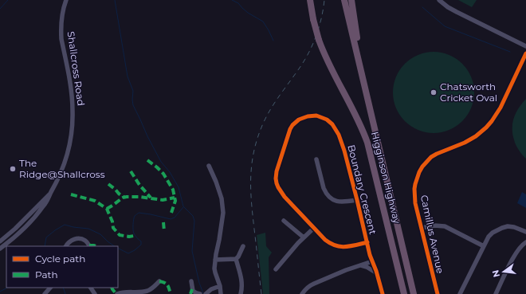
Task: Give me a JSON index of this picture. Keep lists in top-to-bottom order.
{
  "streets": {
    "highway": ["Higginson Highway"],
    "street": ["Shallcross Road", "Boundary Crescent", "Camillus Avenue"]
  },
  "places": ["Chatsworth Cricket Oval", "The Ridge@Shallcross"],
  "legend": ["Cycle path", "Path"],
  "north": "left"
}
